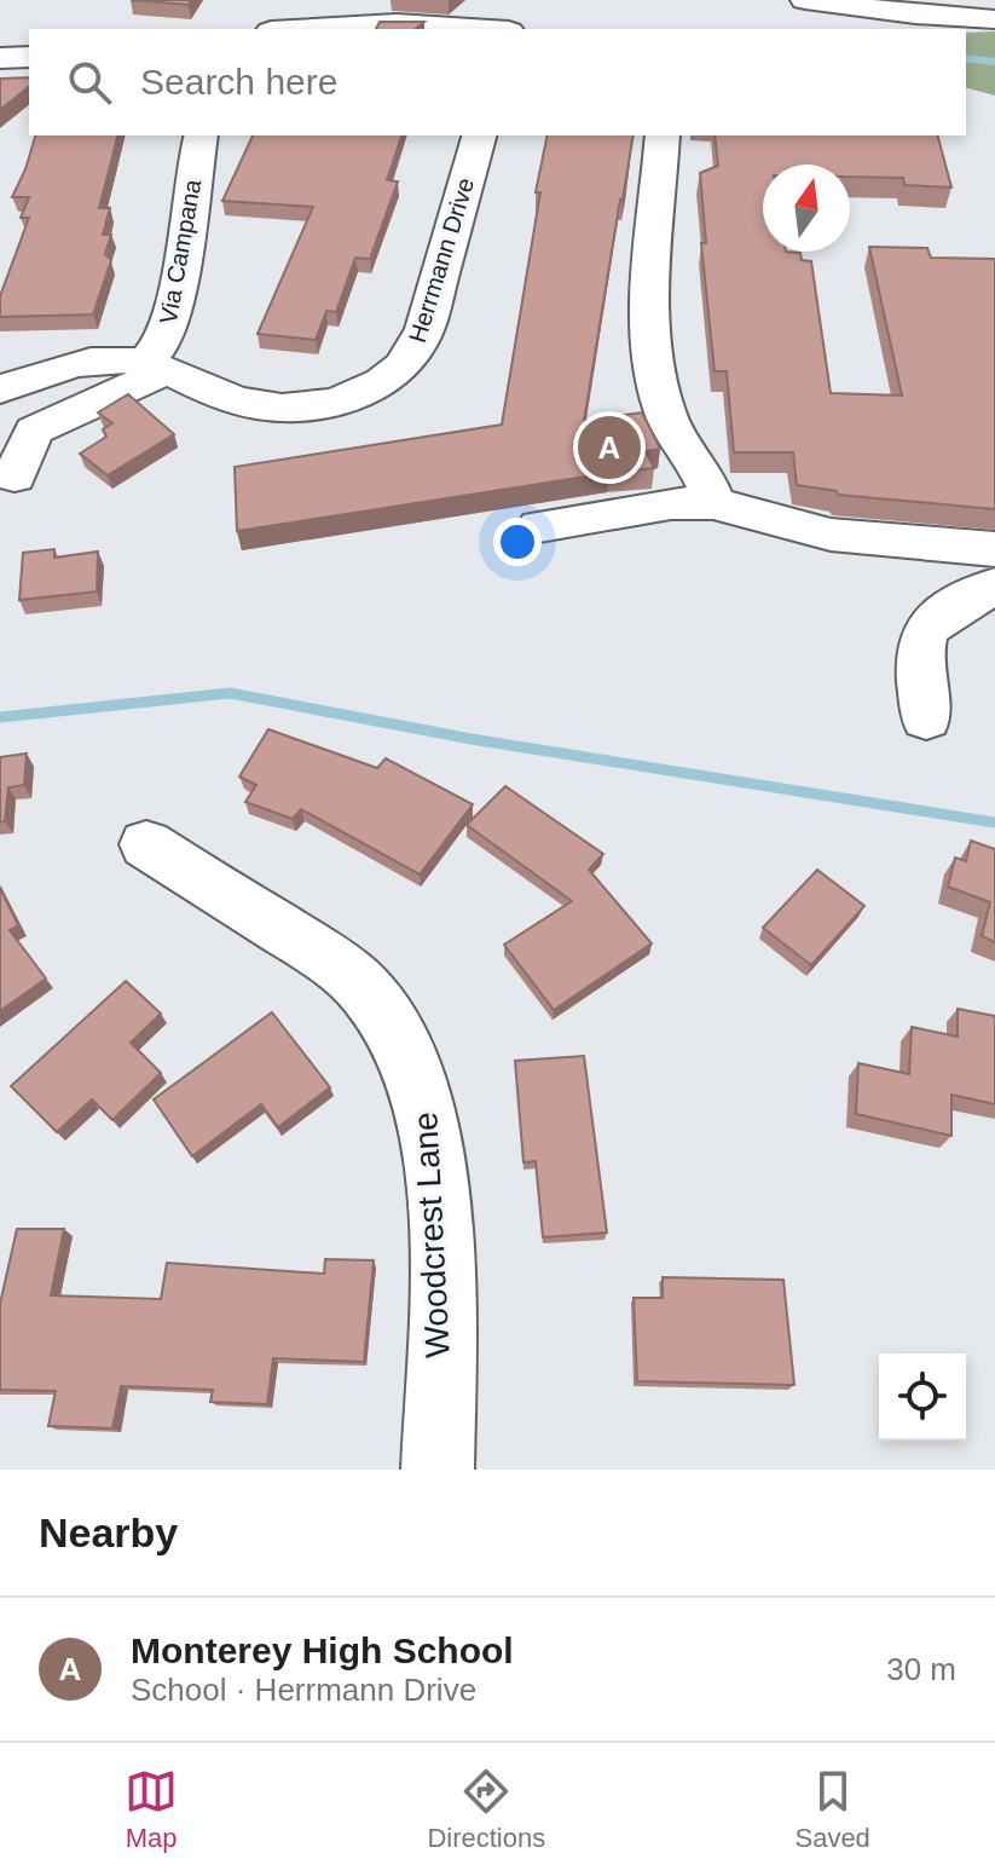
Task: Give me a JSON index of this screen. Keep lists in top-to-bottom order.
{
  "streets": {
    "street": ["Via Campana", "Herrmann Drive", "Woodcrest Lane"]
  },
  "crossings": [
    ["Via Campana", "Herrmann Drive"]
  ],
  "north": "top",
  "page": {
    "search": "Search here",
    "pins": "A",
    "heading": "Nearby",
    "list": [
      {
        "mark": "A",
        "name": "Monterey High School",
        "note": "School · Herrmann Drive",
        "value": "30 m"
      }
    ],
    "nav": ["Map", "Directions", "Saved"]
  }
}
